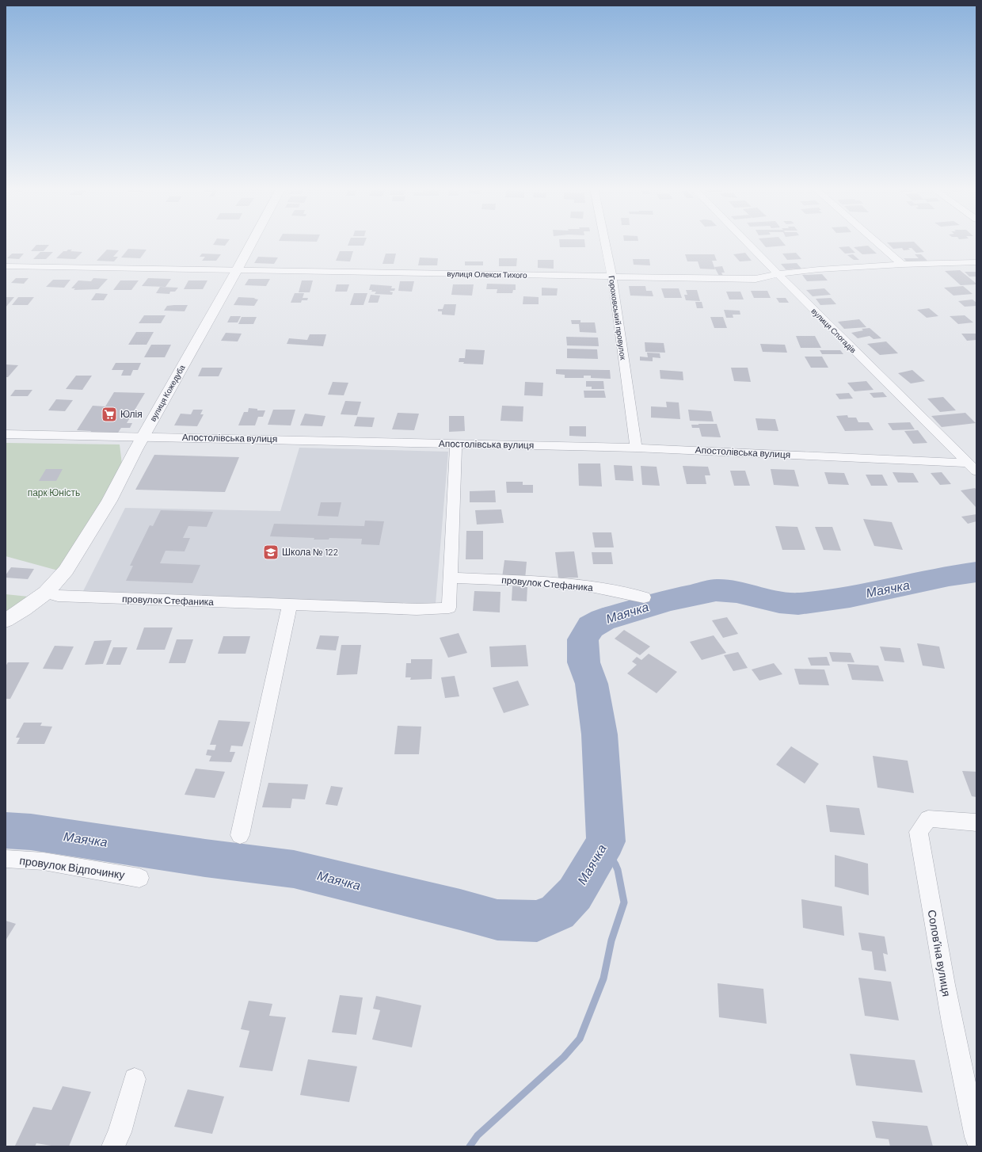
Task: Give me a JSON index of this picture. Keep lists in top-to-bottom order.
{
  "streets": {
    "street": [
      "вулиця Олекси Тихого",
      "Гороховський провулок",
      "вулиця Спогадів",
      "вулиця Кожедуба",
      "Апостолівська вулиця",
      "провулок Стефаника",
      "провулок Відпочинку",
      "Соловʼїна вулиця"
    ]
  },
  "crossings": [
    ["вулиця Олекси Тихого", "Гороховський провулок"],
    ["вулиця Олекси Тихого", "вулиця Спогадів"],
    ["вулиця Олекси Тихого", "вулиця Кожедуба"],
    ["Гороховський провулок", "Апостолівська вулиця"],
    ["вулиця Спогадів", "Апостолівська вулиця"],
    ["вулиця Кожедуба", "Апостолівська вулиця"],
    ["вулиця Кожедуба", "провулок Стефаника"],
    ["Апостолівська вулиця", "провулок Стефаника"]
  ],
  "water": ["Маячка"],
  "parks": ["парк Юність"],
  "places": {
    "supermarket": ["Юлія"],
    "school or university": ["Школа № 122"]
  }
}
